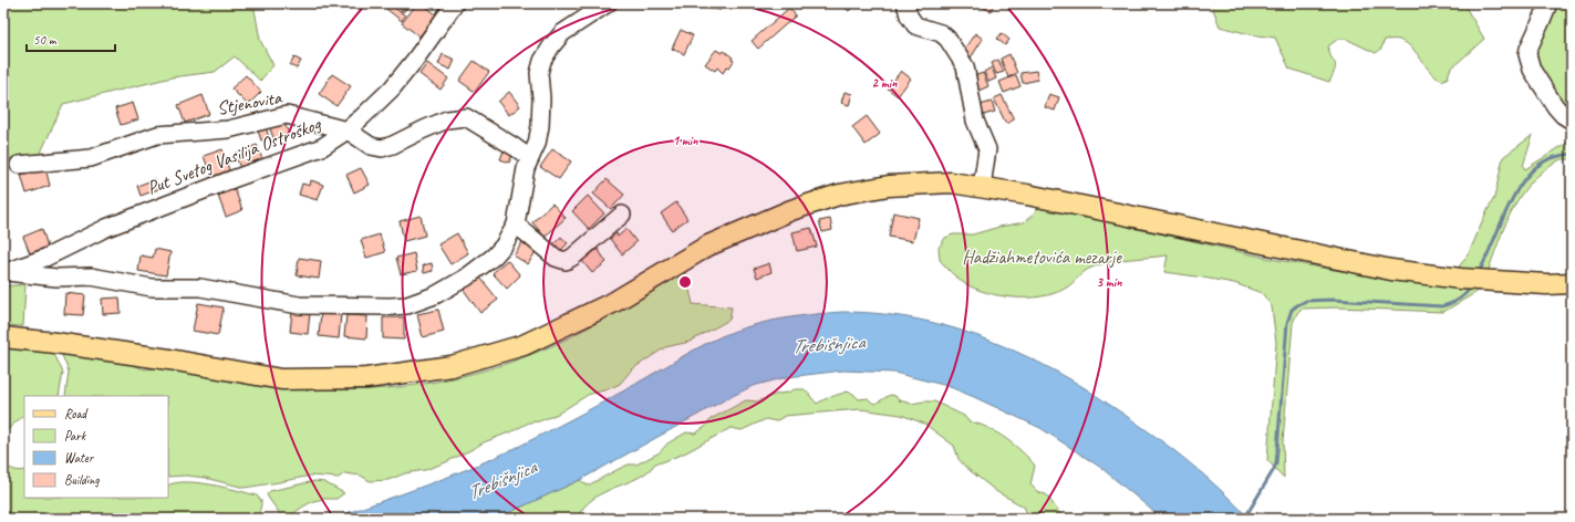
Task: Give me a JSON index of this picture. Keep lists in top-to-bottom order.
{
  "streets": {
    "street": ["Stjenovita", "Put Svetog Vasilija Ostroškog"]
  },
  "crossings": [
    ["Stjenovita", "Put Svetog Vasilija Ostroškog"]
  ],
  "water": ["Trebišnjica"],
  "parks": ["Hadžiahmetovića mezarje"],
  "legend": [
    "Road",
    "Park",
    "Water",
    "Building"
  ],
  "scale_bar": "50 m",
  "rings": ["2 min", "1 min", "3 min"]
}
